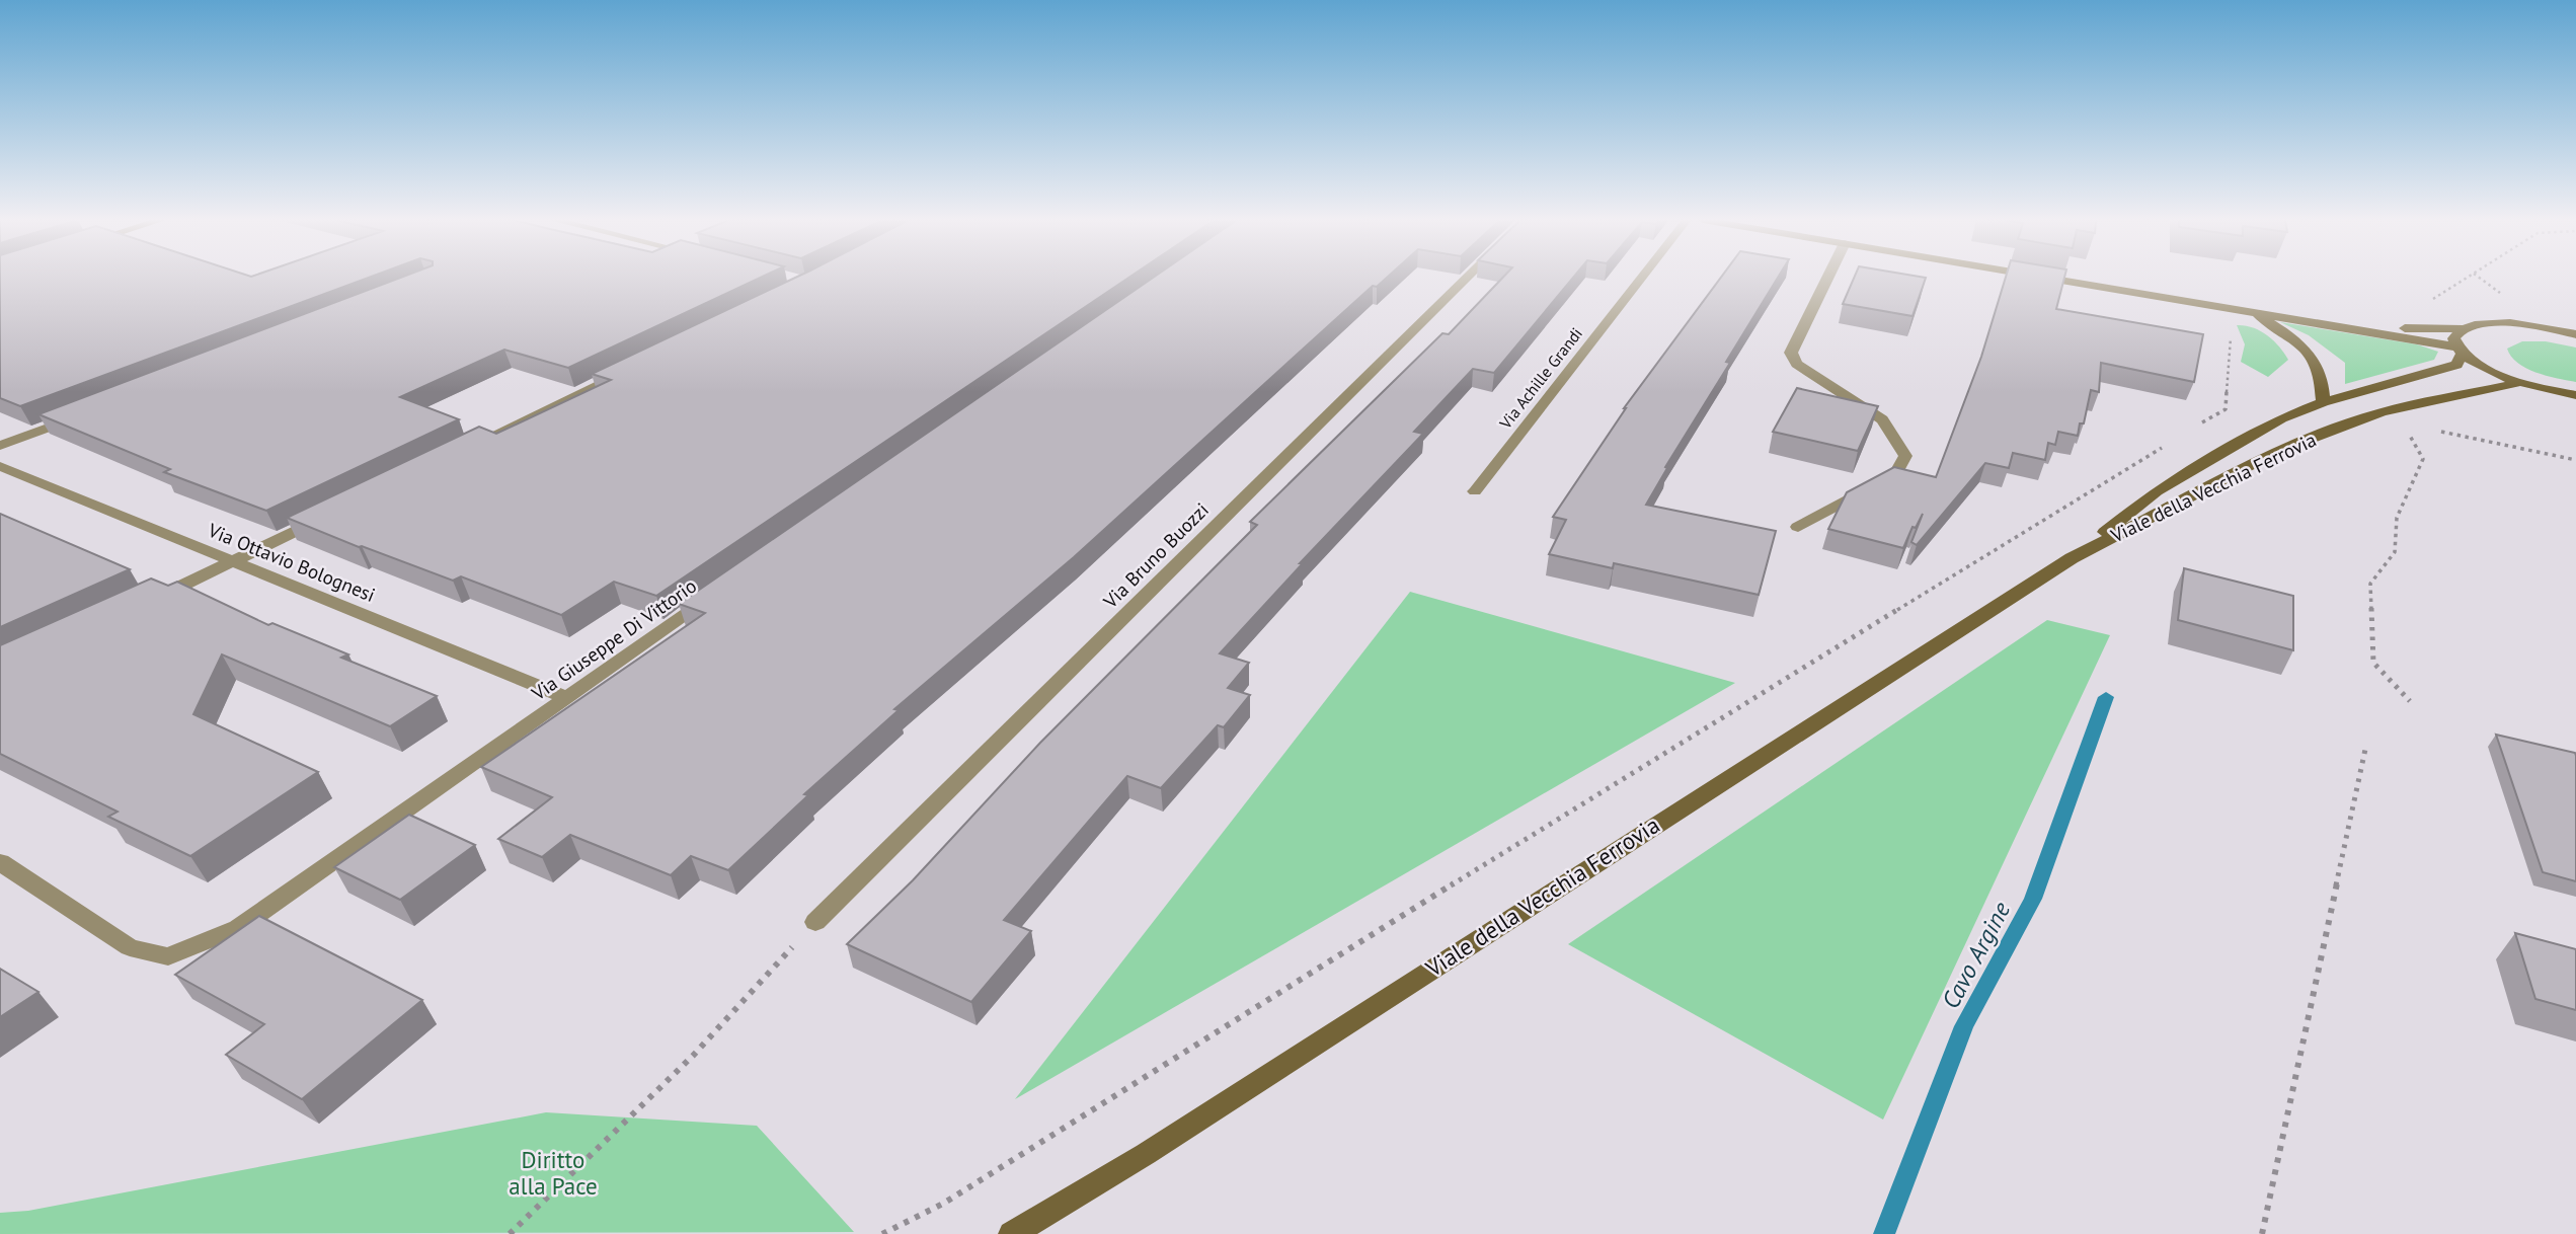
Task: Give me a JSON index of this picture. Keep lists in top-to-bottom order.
{
  "streets": {
    "main road": ["Viale della Vecchia Ferrovia"],
    "street": [
      "Via Achille Grandi",
      "Via Bruno Buozzi",
      "Via Ottavio Bolognesi",
      "Via Giuseppe Di Vittorio"
    ]
  },
  "crossings": [
    ["Via Ottavio Bolognesi", "Via Giuseppe Di Vittorio"]
  ],
  "water": ["Cavo Argine"],
  "parks": ["Diritto alla Pace"]
}
